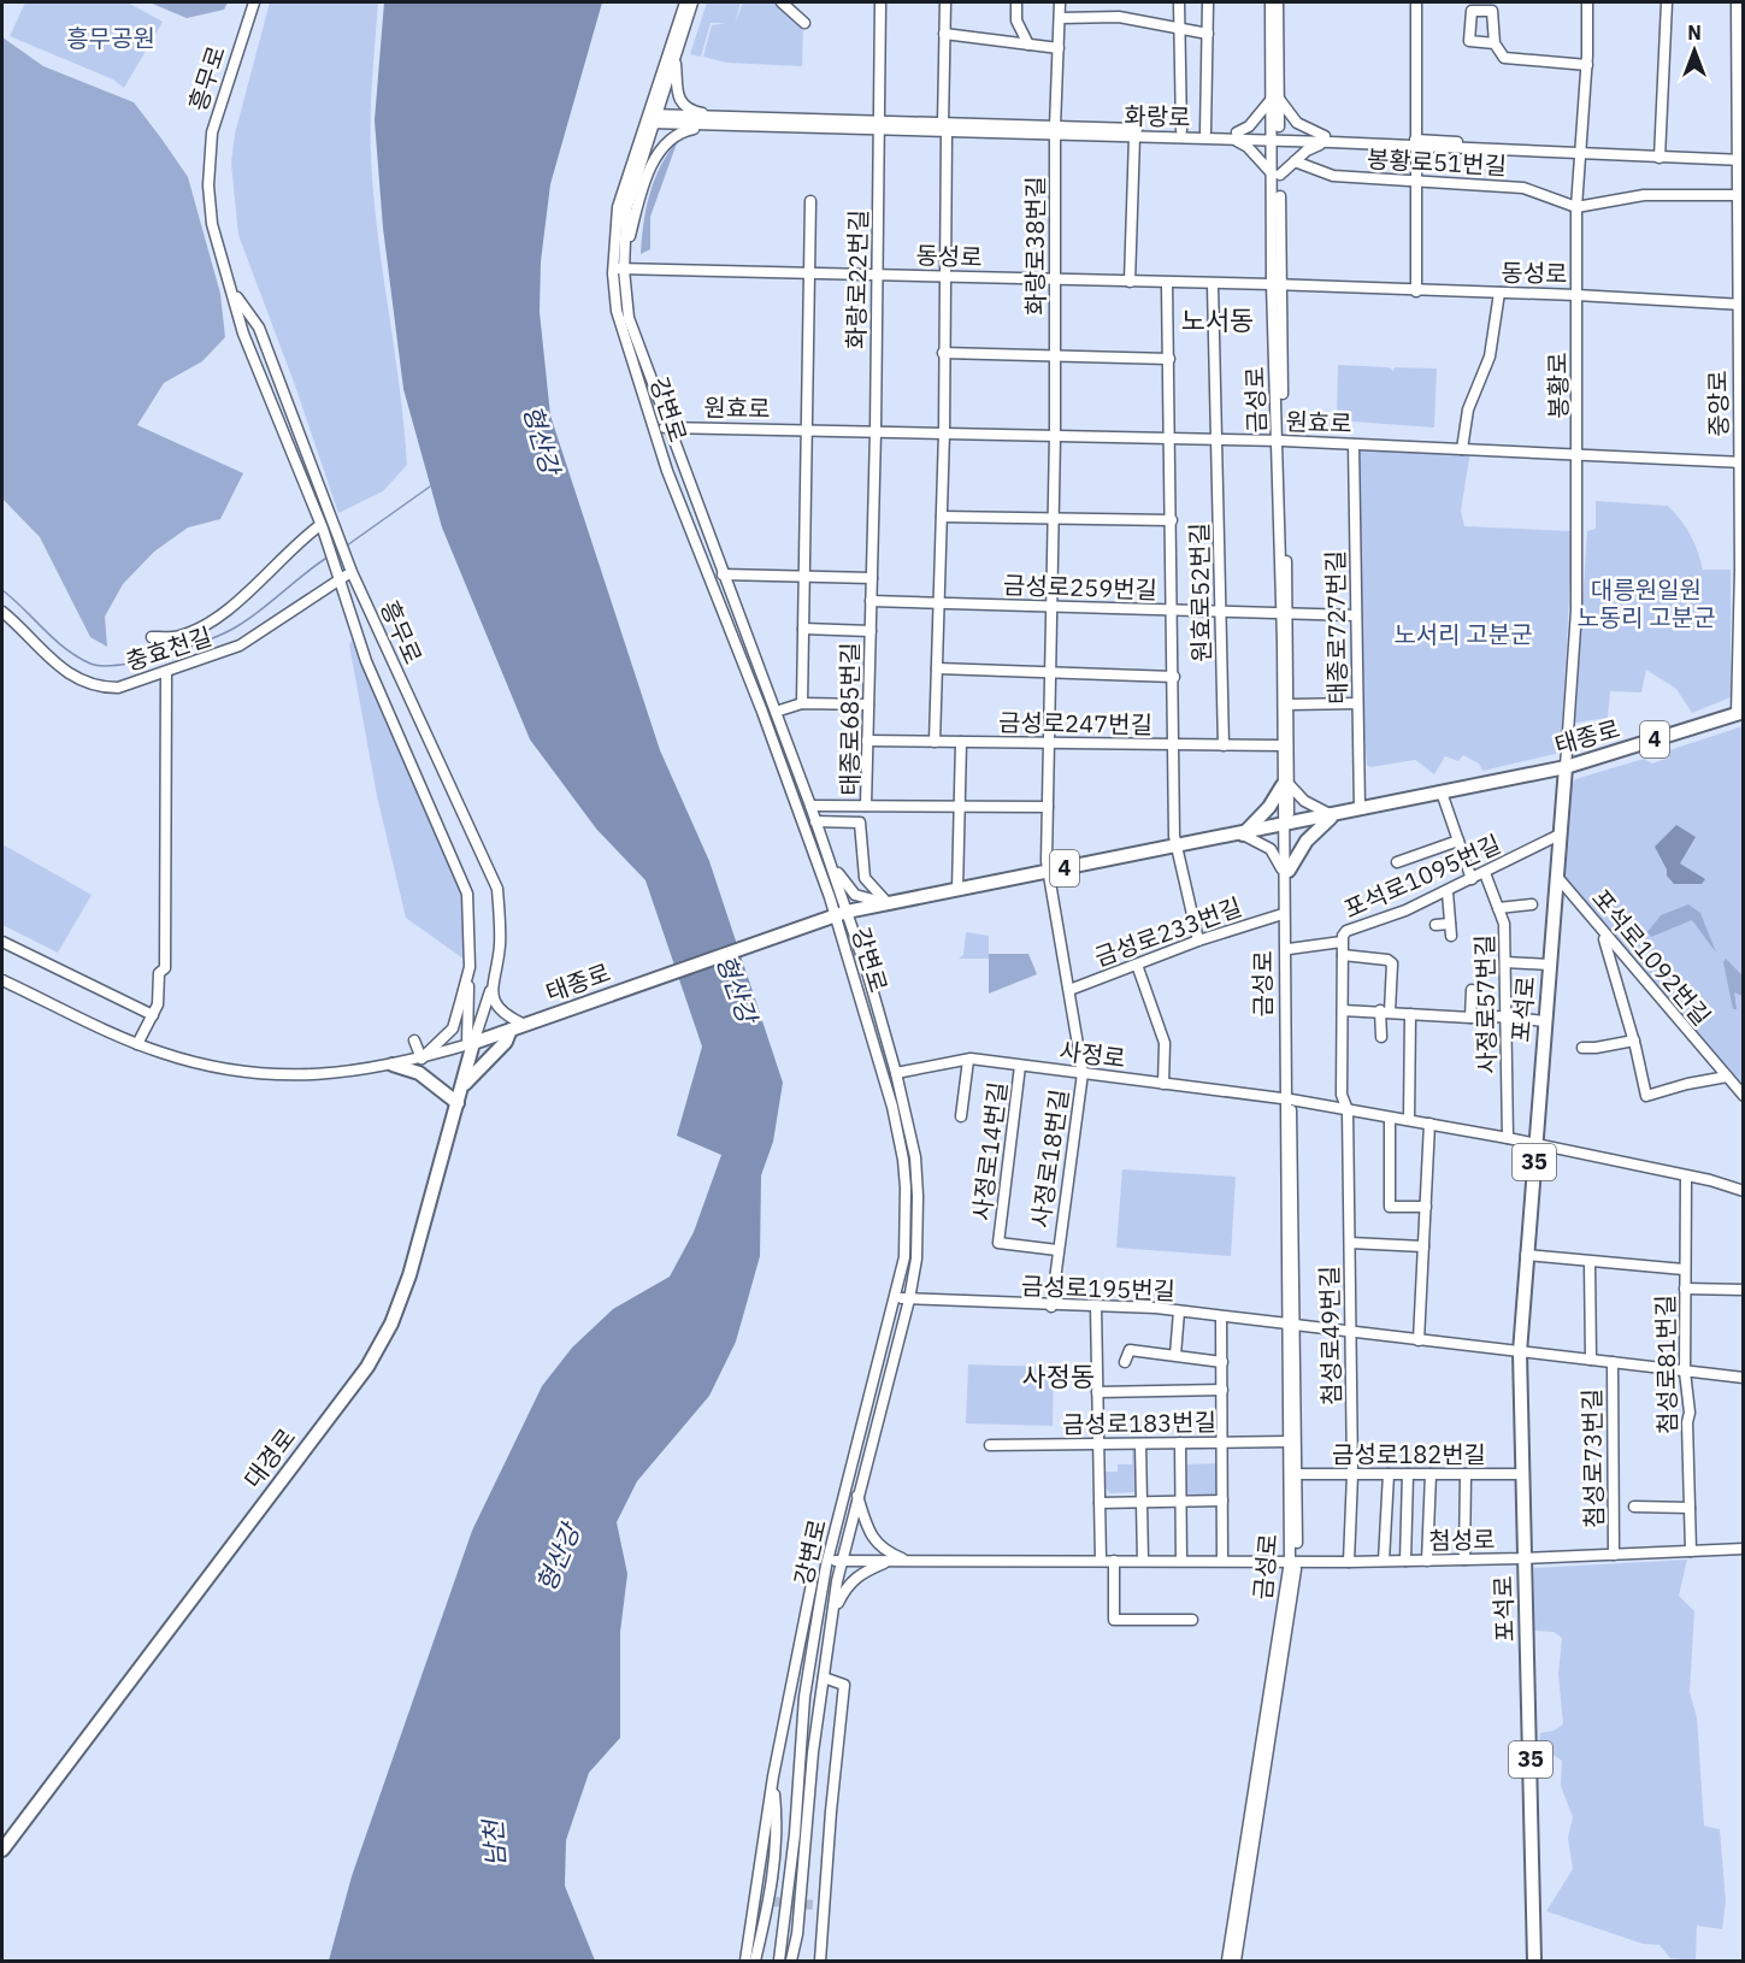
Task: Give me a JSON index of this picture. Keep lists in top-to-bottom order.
{
  "streets": {
    "main road": [
      "태종로",
      "4",
      "포석로",
      "35",
      "대경로"
    ],
    "street": [
      "흥무로",
      "화랑로",
      "봉황로51번길",
      "화랑로38번길",
      "동성로",
      "화랑로22번길",
      "봉황로",
      "금성로",
      "중앙로",
      "원효로",
      "강변로",
      "금성로259번길",
      "원효로52번길",
      "태종로727번길",
      "충효천길",
      "태종로685번길",
      "금성로247번길",
      "포석로1095번길",
      "금성로233번길",
      "포석로1092번길",
      "사정로57번길",
      "사정로",
      "사정로14번길",
      "사정로18번길",
      "금성로195번길",
      "첨성로49번길",
      "첨성로81번길",
      "금성로183번길",
      "금성로182번길",
      "첨성로73번길",
      "첨성로"
    ]
  },
  "crossings": [
    ["흥무로", "충효천길"],
    ["흥무로", "태종로"],
    ["흥무로", "대경로"],
    ["화랑로", "화랑로38번길"],
    ["화랑로", "화랑로22번길"],
    ["화랑로", "봉황로"],
    ["화랑로", "금성로"],
    ["화랑로", "중앙로"],
    ["화랑로", "강변로"],
    ["봉황로51번길", "봉황로"],
    ["화랑로38번길", "동성로"],
    ["화랑로38번길", "원효로"],
    ["화랑로38번길", "금성로259번길"],
    ["화랑로38번길", "금성로247번길"],
    ["화랑로38번길", "사정로18번길"],
    ["동성로", "화랑로22번길"],
    ["동성로", "봉황로"],
    ["동성로", "금성로"],
    ["동성로", "중앙로"],
    ["동성로", "강변로"],
    ["동성로", "원효로52번길"],
    ["화랑로22번길", "원효로"],
    ["화랑로22번길", "태종로685번길"],
    ["봉황로", "원효로"],
    ["봉황로", "태종로"],
    ["봉황로", "포석로"],
    ["금성로", "원효로"],
    ["금성로", "금성로259번길"],
    ["금성로", "금성로247번길"],
    ["금성로", "태종로"],
    ["금성로", "금성로233번길"],
    ["금성로", "사정로"],
    ["금성로", "금성로195번길"],
    ["금성로", "금성로183번길"],
    ["금성로", "금성로182번길"],
    ["금성로", "첨성로"],
    ["중앙로", "원효로"],
    ["중앙로", "태종로"],
    ["원효로", "강변로"],
    ["원효로", "원효로52번길"],
    ["원효로", "태종로727번길"],
    ["원효로", "태종로685번길"],
    ["강변로", "태종로"],
    ["강변로", "사정로"],
    ["강변로", "금성로195번길"],
    ["강변로", "첨성로"],
    ["금성로259번길", "원효로52번길"],
    ["금성로259번길", "태종로685번길"],
    ["원효로52번길", "금성로247번길"],
    ["태종로727번길", "태종로"],
    ["태종로685번길", "금성로247번길"],
    ["금성로247번길", "사정로18번길"],
    ["태종로", "포석로"],
    ["태종로", "사정로18번길"],
    ["태종로", "대경로"],
    ["포석로1095번길", "사정로57번길"],
    ["포석로1095번길", "포석로"],
    ["포석로1095번길", "사정로"],
    ["포석로1095번길", "첨성로49번길"],
    ["금성로233번길", "사정로18번길"],
    ["포석로1092번길", "포석로"],
    ["사정로57번길", "사정로"],
    ["포석로", "사정로"],
    ["포석로", "금성로195번길"],
    ["포석로", "금성로182번길"],
    ["포석로", "첨성로"],
    ["사정로", "사정로14번길"],
    ["사정로", "사정로18번길"],
    ["사정로", "첨성로49번길"],
    ["사정로", "첨성로81번길"],
    ["사정로14번길", "사정로18번길"],
    ["사정로18번길", "금성로195번길"],
    ["금성로195번길", "첨성로49번길"],
    ["금성로195번길", "첨성로81번길"],
    ["금성로195번길", "첨성로73번길"],
    ["첨성로49번길", "금성로182번길"],
    ["첨성로49번길", "첨성로"],
    ["첨성로81번길", "첨성로"],
    ["첨성로73번길", "첨성로"]
  ],
  "districts": ["노서동", "사정동"],
  "water": ["형산강", "남천"],
  "parks": ["흥무공원", "대릉원일원 노동리 고분군", "노서리 고분군"],
  "north": "top"
}
